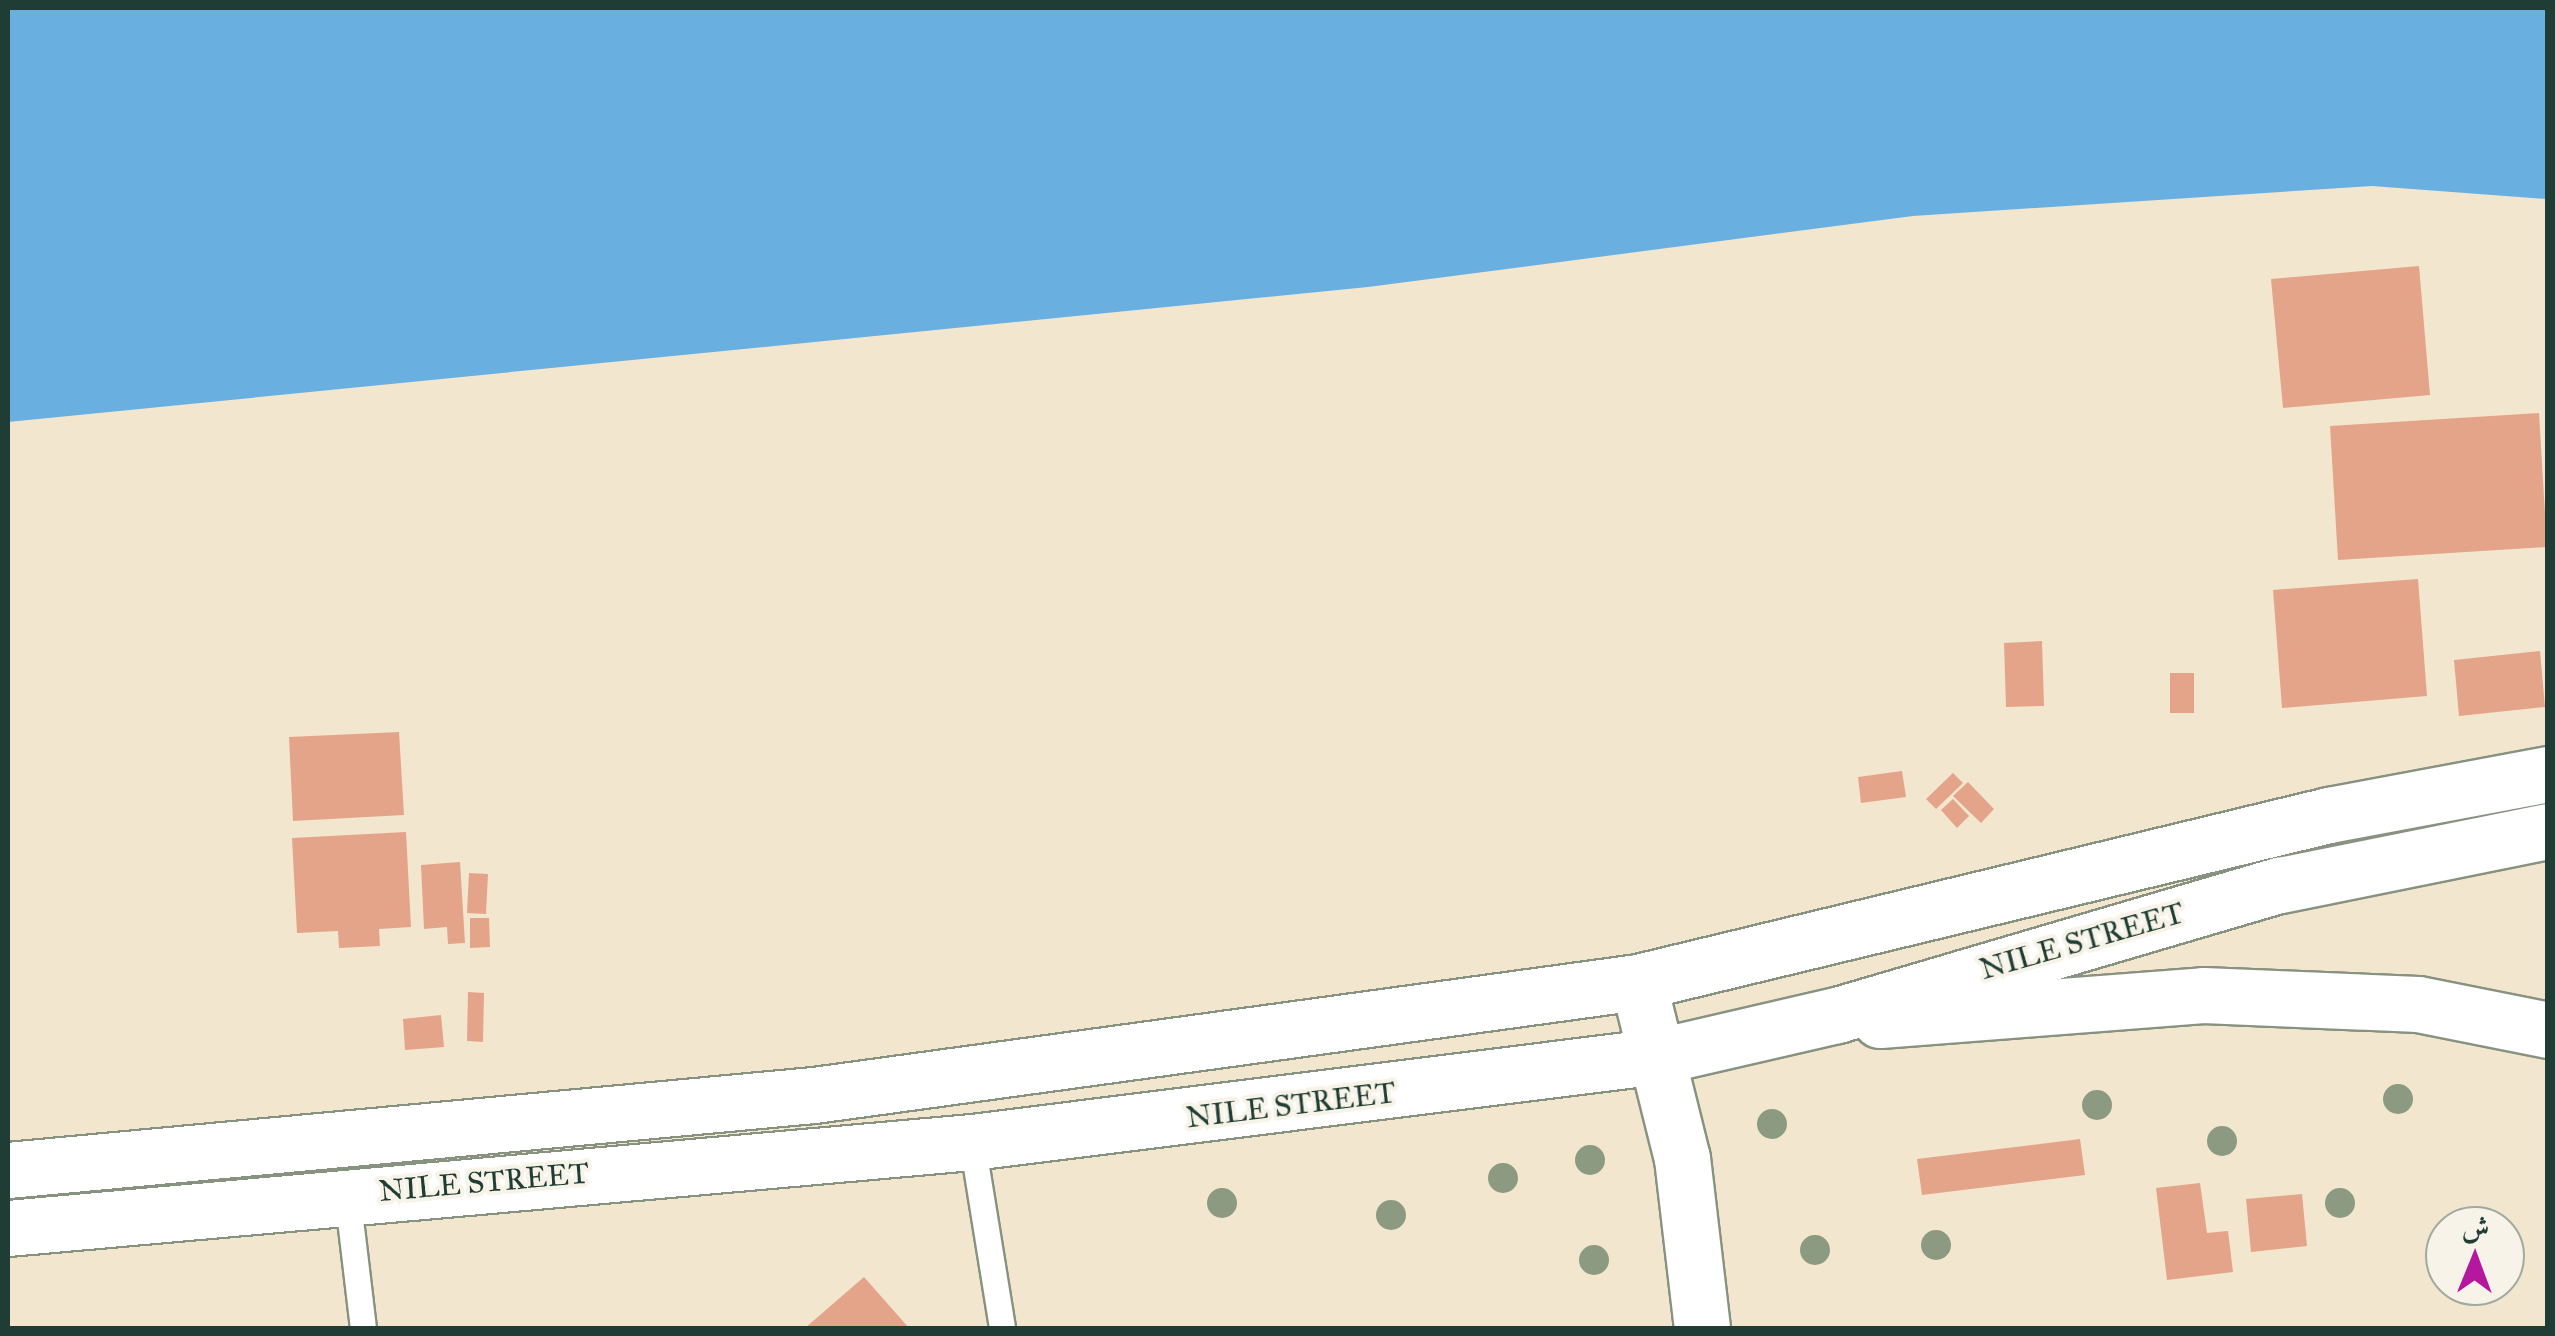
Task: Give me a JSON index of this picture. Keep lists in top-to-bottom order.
{
  "streets": {
    "main road": ["NILE STREET"]
  },
  "north": "top"
}
